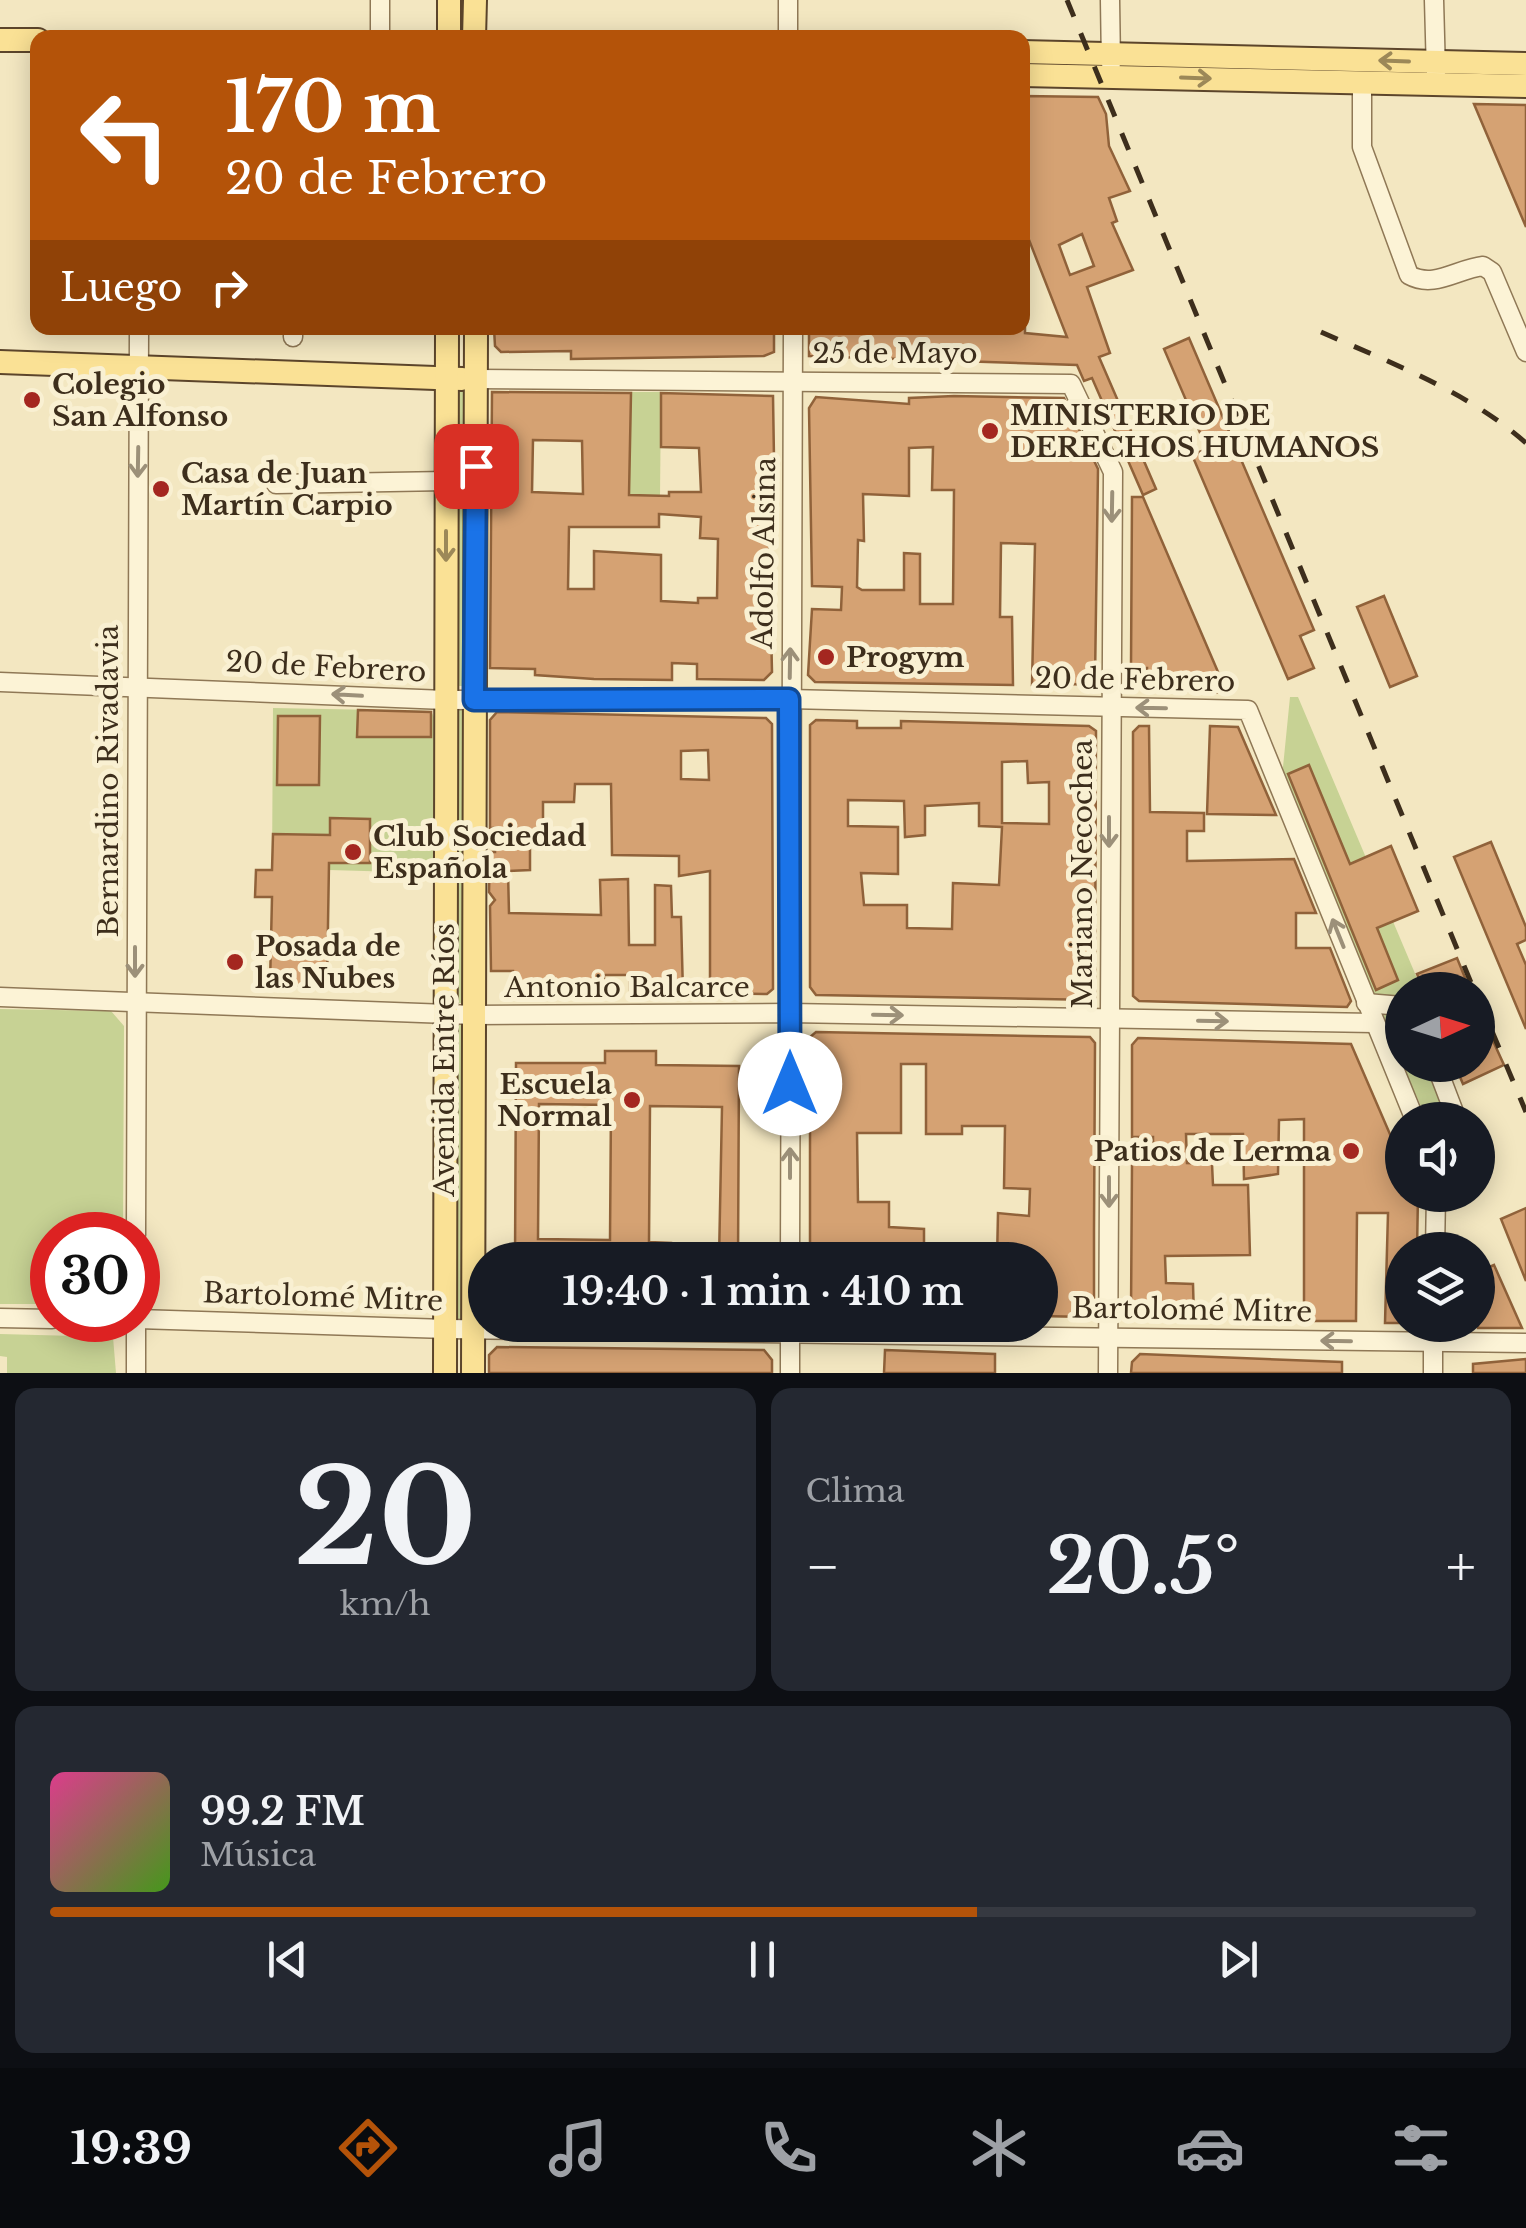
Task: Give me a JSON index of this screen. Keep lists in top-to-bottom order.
{
  "streets": {
    "main road": ["25 de Mayo", "Avenida Entre Ríos"],
    "street": [
      "Adolfo Alsina",
      "20 de Febrero",
      "Bernardino Rivadavia",
      "Mariano Necochea",
      "Antonio Balcarce",
      "Bartolomé Mitre"
    ]
  },
  "crossings": [
    ["25 de Mayo", "Adolfo Alsina"],
    ["25 de Mayo", "Bernardino Rivadavia"],
    ["25 de Mayo", "Mariano Necochea"],
    ["25 de Mayo", "Avenida Entre Ríos"],
    ["Adolfo Alsina", "20 de Febrero"],
    ["Adolfo Alsina", "Antonio Balcarce"],
    ["20 de Febrero", "Bernardino Rivadavia"],
    ["20 de Febrero", "Mariano Necochea"],
    ["20 de Febrero", "Avenida Entre Ríos"],
    ["Bernardino Rivadavia", "Antonio Balcarce"],
    ["Mariano Necochea", "Antonio Balcarce"],
    ["Mariano Necochea", "Bartolomé Mitre"],
    ["Antonio Balcarce", "Avenida Entre Ríos"],
    ["Avenida Entre Ríos", "Bartolomé Mitre"]
  ],
  "one_way": [
    "Adolfo Alsina",
    "20 de Febrero",
    "Bernardino Rivadavia",
    "Mariano Necochea",
    "Antonio Balcarce",
    "Bartolomé Mitre"
  ],
  "places": [
    "Colegio San Alfonso",
    "MINISTERIO DE DERECHOS HUMANOS",
    "Casa de Juan Martín Carpio",
    "Progym",
    "Club Sociedad Española",
    "Posada de las Nubes",
    "Escuela Normal",
    "Patios de Lerma"
  ],
  "north": "right",
  "page": {
    "turn": ["170 m", "20 de Febrero"],
    "then": "Luego",
    "limit": "30",
    "trip": "19:40 · 1 min · 410 m",
    "tile": [
      ["20", "km/h"],
      "Clima"
    ],
    "heat": ["−", "20.5°", "+"],
    "song": ["99.2 FM", "Música"],
    "tabs": "19:39"
  }
}
